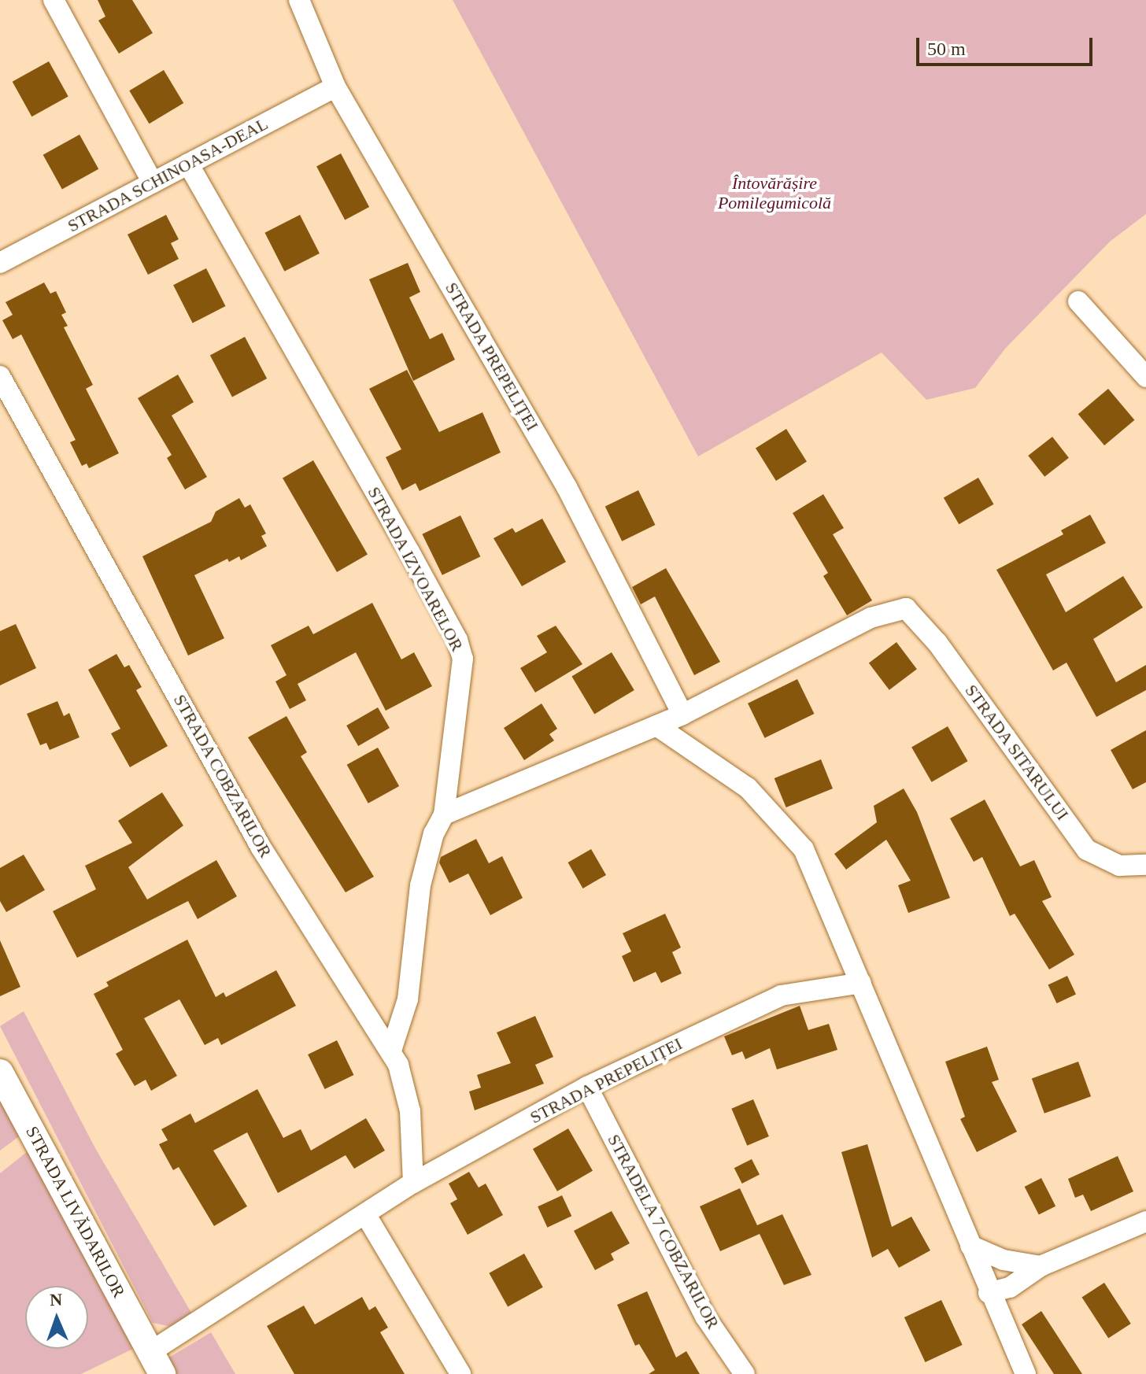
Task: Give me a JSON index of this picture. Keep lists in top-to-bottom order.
{
  "streets": {
    "street": [
      "STRADA SCHINOASA-DEAL",
      "STRADA PREPELIȚEI",
      "STRADA IZVOARELOR",
      "STRADA SITARULUI",
      "STRADA COBZARILOR",
      "STRADA LIVĂDARILOR",
      "STRADELA 7 COBZARILOR"
    ]
  },
  "crossings": [
    ["STRADA SCHINOASA-DEAL", "STRADA PREPELIȚEI"],
    ["STRADA SCHINOASA-DEAL", "STRADA IZVOARELOR"],
    ["STRADA PREPELIȚEI", "STRADA SITARULUI"],
    ["STRADA PREPELIȚEI", "STRADA COBZARILOR"],
    ["STRADA PREPELIȚEI", "STRADA LIVĂDARILOR"],
    ["STRADA PREPELIȚEI", "STRADELA 7 COBZARILOR"],
    ["STRADA IZVOARELOR", "STRADA COBZARILOR"]
  ],
  "parks": ["Întovărășire Pomilegumicolă"],
  "scale_bar": "50 m",
  "north": "top"
}
